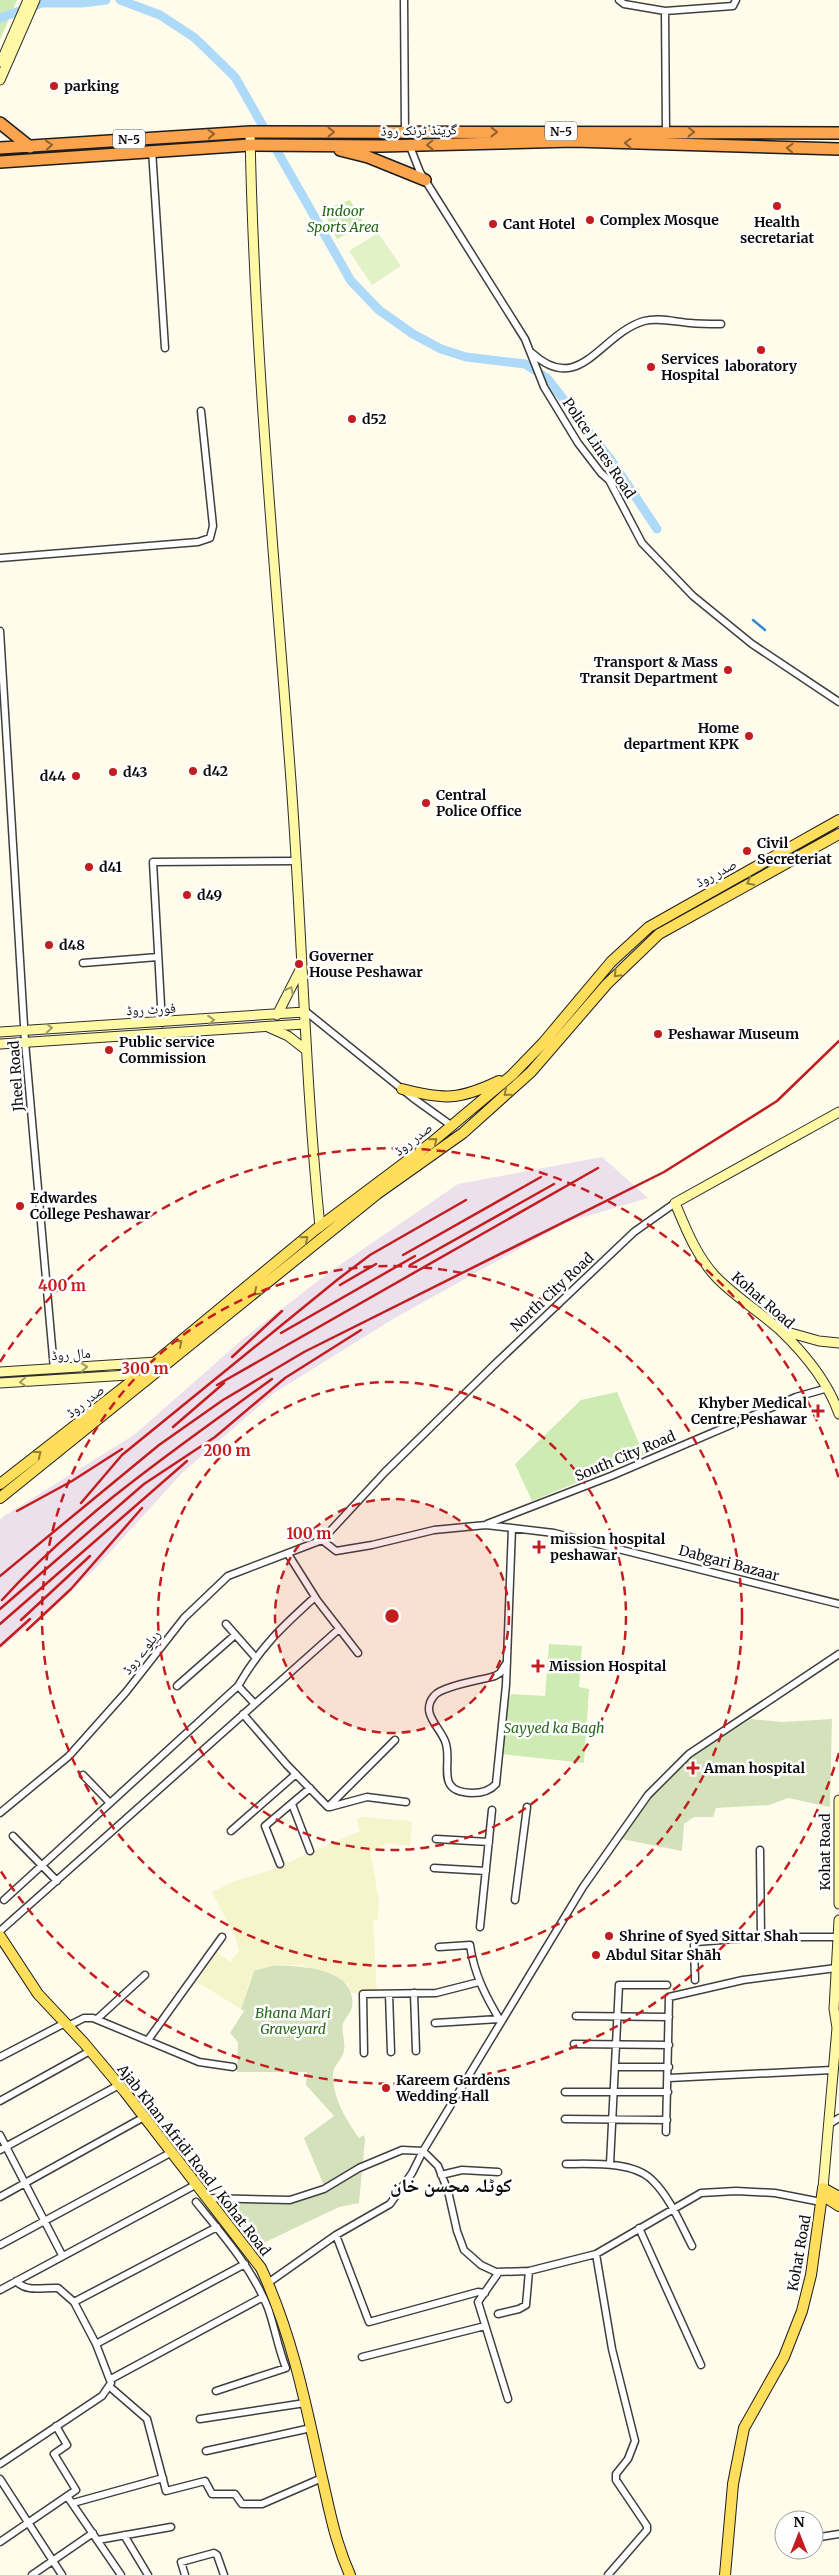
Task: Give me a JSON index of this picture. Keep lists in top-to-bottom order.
{
  "streets": {
    "highway": ["گرینڈ ٹرنک روڈ", "N-5"],
    "main road": ["صدر روڈ", "Kohat Road", "Ajab Khan Afridi Road / Kohat Road"],
    "street": [
      "Police Lines Road",
      "فورٹ روڈ",
      "Jheel Road",
      "North City Road",
      "مال روڈ",
      "South City Road",
      "Dabgari Bazaar",
      "ریلوے روڈ"
    ]
  },
  "crossings": [
    ["گرینڈ ٹرنک روڈ", "Police Lines Road"],
    ["صدر روڈ", "مال روڈ"],
    ["فورٹ روڈ", "Jheel Road"],
    ["Jheel Road", "مال روڈ"],
    ["North City Road", "Kohat Road"],
    ["North City Road", "Dabgari Bazaar"],
    ["North City Road", "ریلوے روڈ"],
    ["Kohat Road", "South City Road"],
    ["South City Road", "Dabgari Bazaar"],
    ["Dabgari Bazaar", "ریلوے روڈ"]
  ],
  "districts": ["کوٹلہ محسن خان"],
  "parks": ["Indoor Sports Area", "Sayyed ka Bagh", "Bhana Mari Graveyard"],
  "places": {
    "other": [
      "parking",
      "Health secretariat",
      "Complex Mosque",
      "Cant Hotel",
      "laboratory",
      "Services Hospital",
      "d52",
      "Transport & Mass Transit Department",
      "Home department KPK",
      "d42",
      "d43",
      "d44",
      "Central Police Office",
      "Civil Secreteriat",
      "d41",
      "d49",
      "d48",
      "Governer House Peshawar",
      "Peshawar Museum",
      "Public service Commission",
      "Edwardes College Peshawar",
      "Shrine of Syed Sittar Shah",
      "Abdul Sitar Shāh",
      "Kareem Gardens Wedding Hall"
    ],
    "health": [
      "Khyber Medical Centre,Peshawar",
      "mission hospital peshawar",
      "Mission Hospital",
      "Aman hospital"
    ]
  },
  "north": "top",
  "rings": [
    "400 m",
    "300 m",
    "200 m",
    "100 m"
  ]
}
